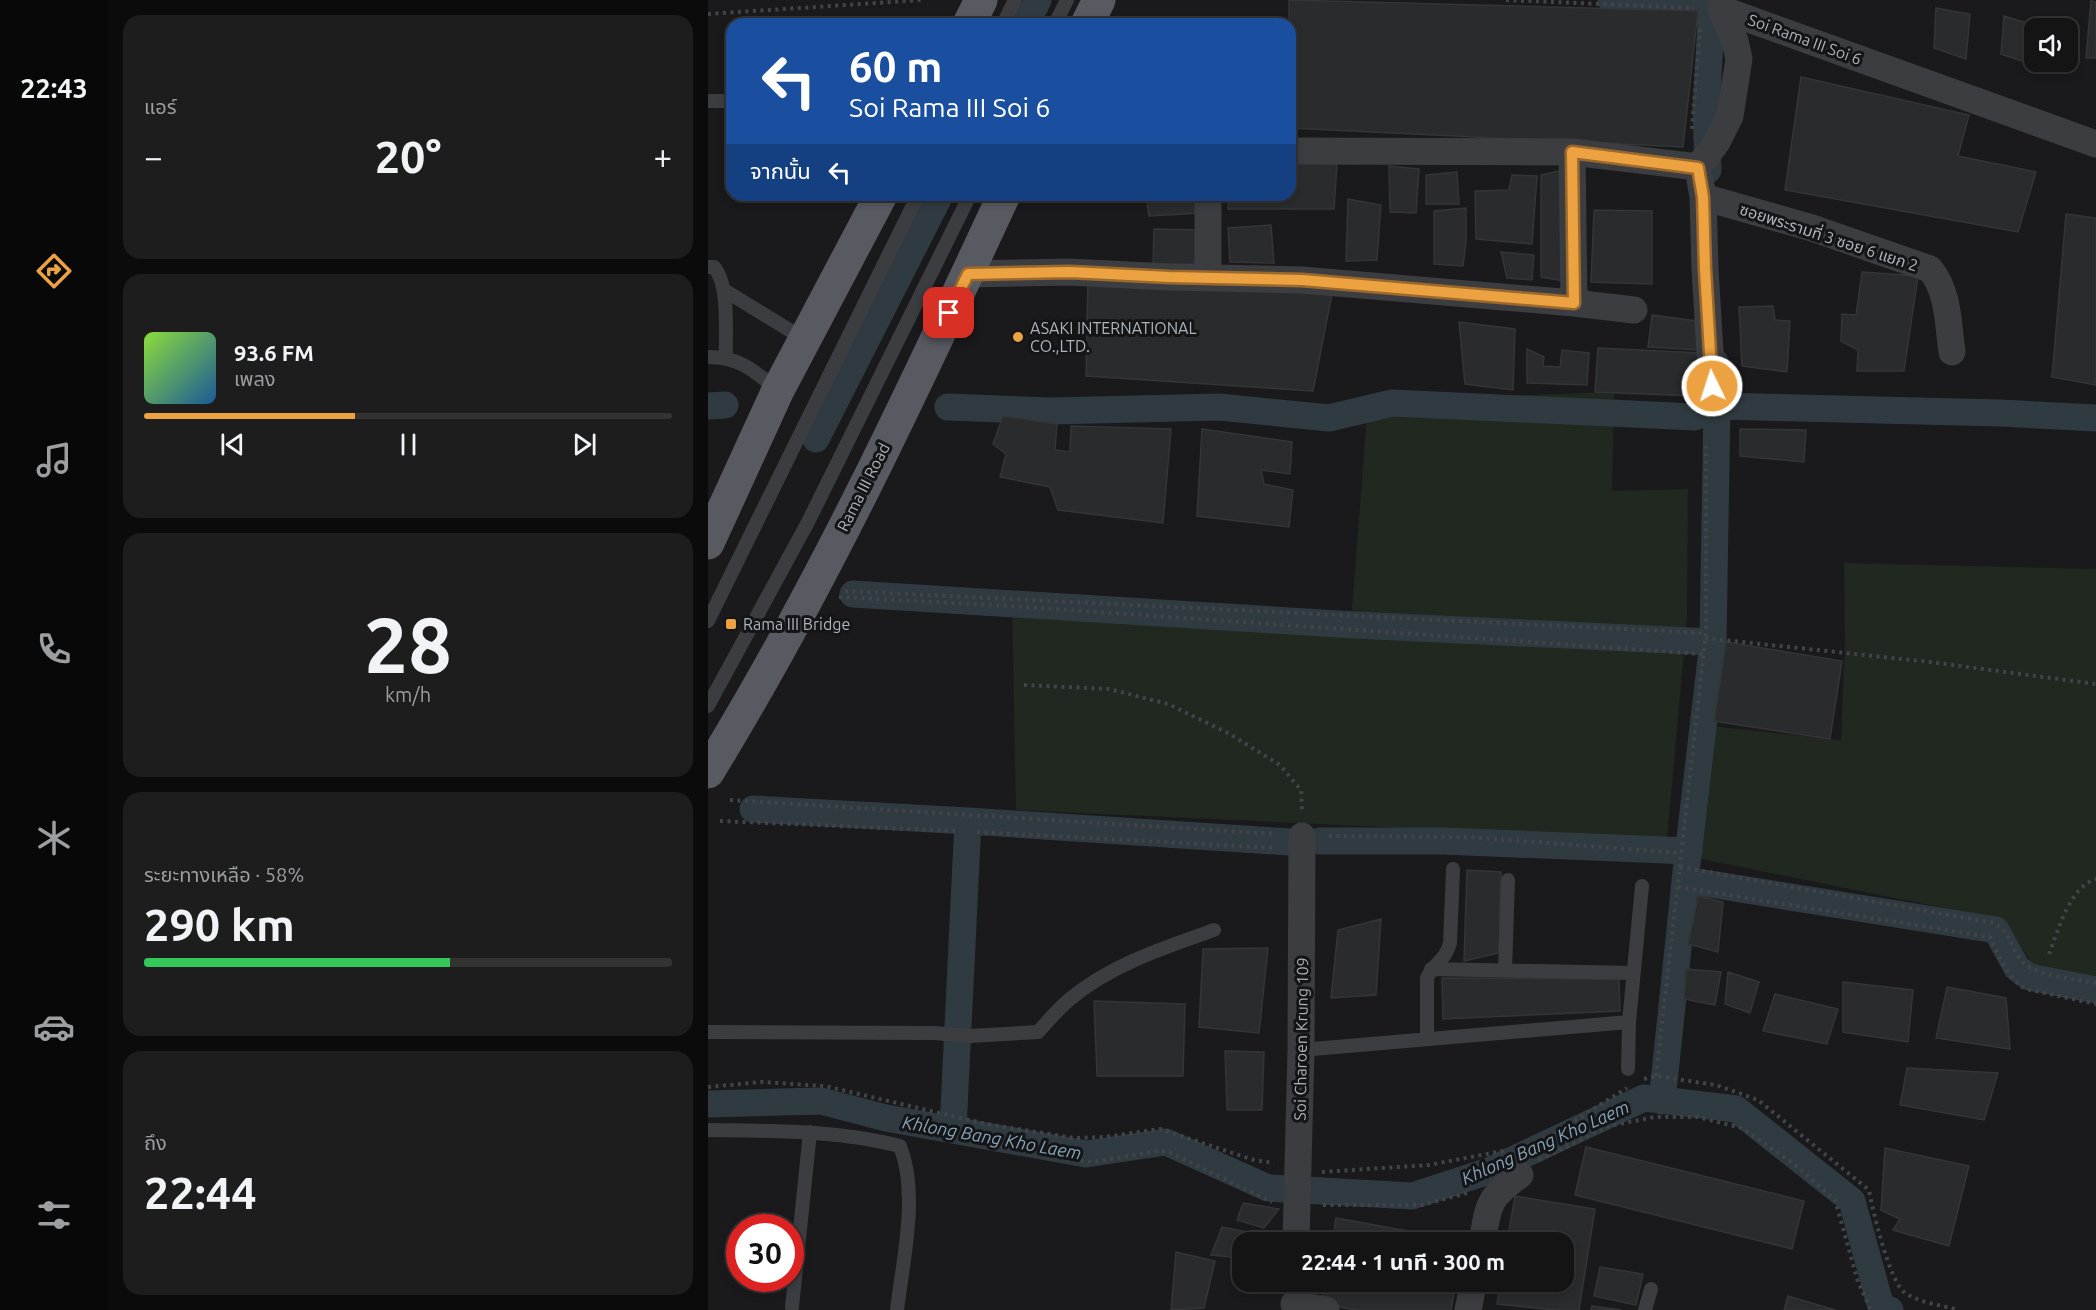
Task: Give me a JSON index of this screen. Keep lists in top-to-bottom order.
{
  "streets": {
    "main road": ["Rama III Road"],
    "street": ["Soi Rama III Soi 6", "ซอยพระรามที่ 3 ซอย 6 แยก 2", "Soi Charoen Krung 109"]
  },
  "water": ["Khlong Bang Kho Laem"],
  "places": {
    "other": ["ASAKI INTERNATIONAL CO.,LTD."],
    "transit": ["Rama III Bridge"]
  },
  "page": {
    "tabs": "22:43",
    "tile": [
      "แอร์",
      ["28", "km/h"],
      ["ระยะทางเหลือ · 58%", "290 km"],
      ["ถึง", "22:44"]
    ],
    "turn": ["60 m", "Soi Rama III Soi 6"],
    "heat": ["−", "20°", "+"],
    "then": "จากนั้น",
    "song": ["93.6 FM", "เพลง"],
    "limit": "30",
    "trip": "22:44 · 1 นาที · 300 m"
  }
}
